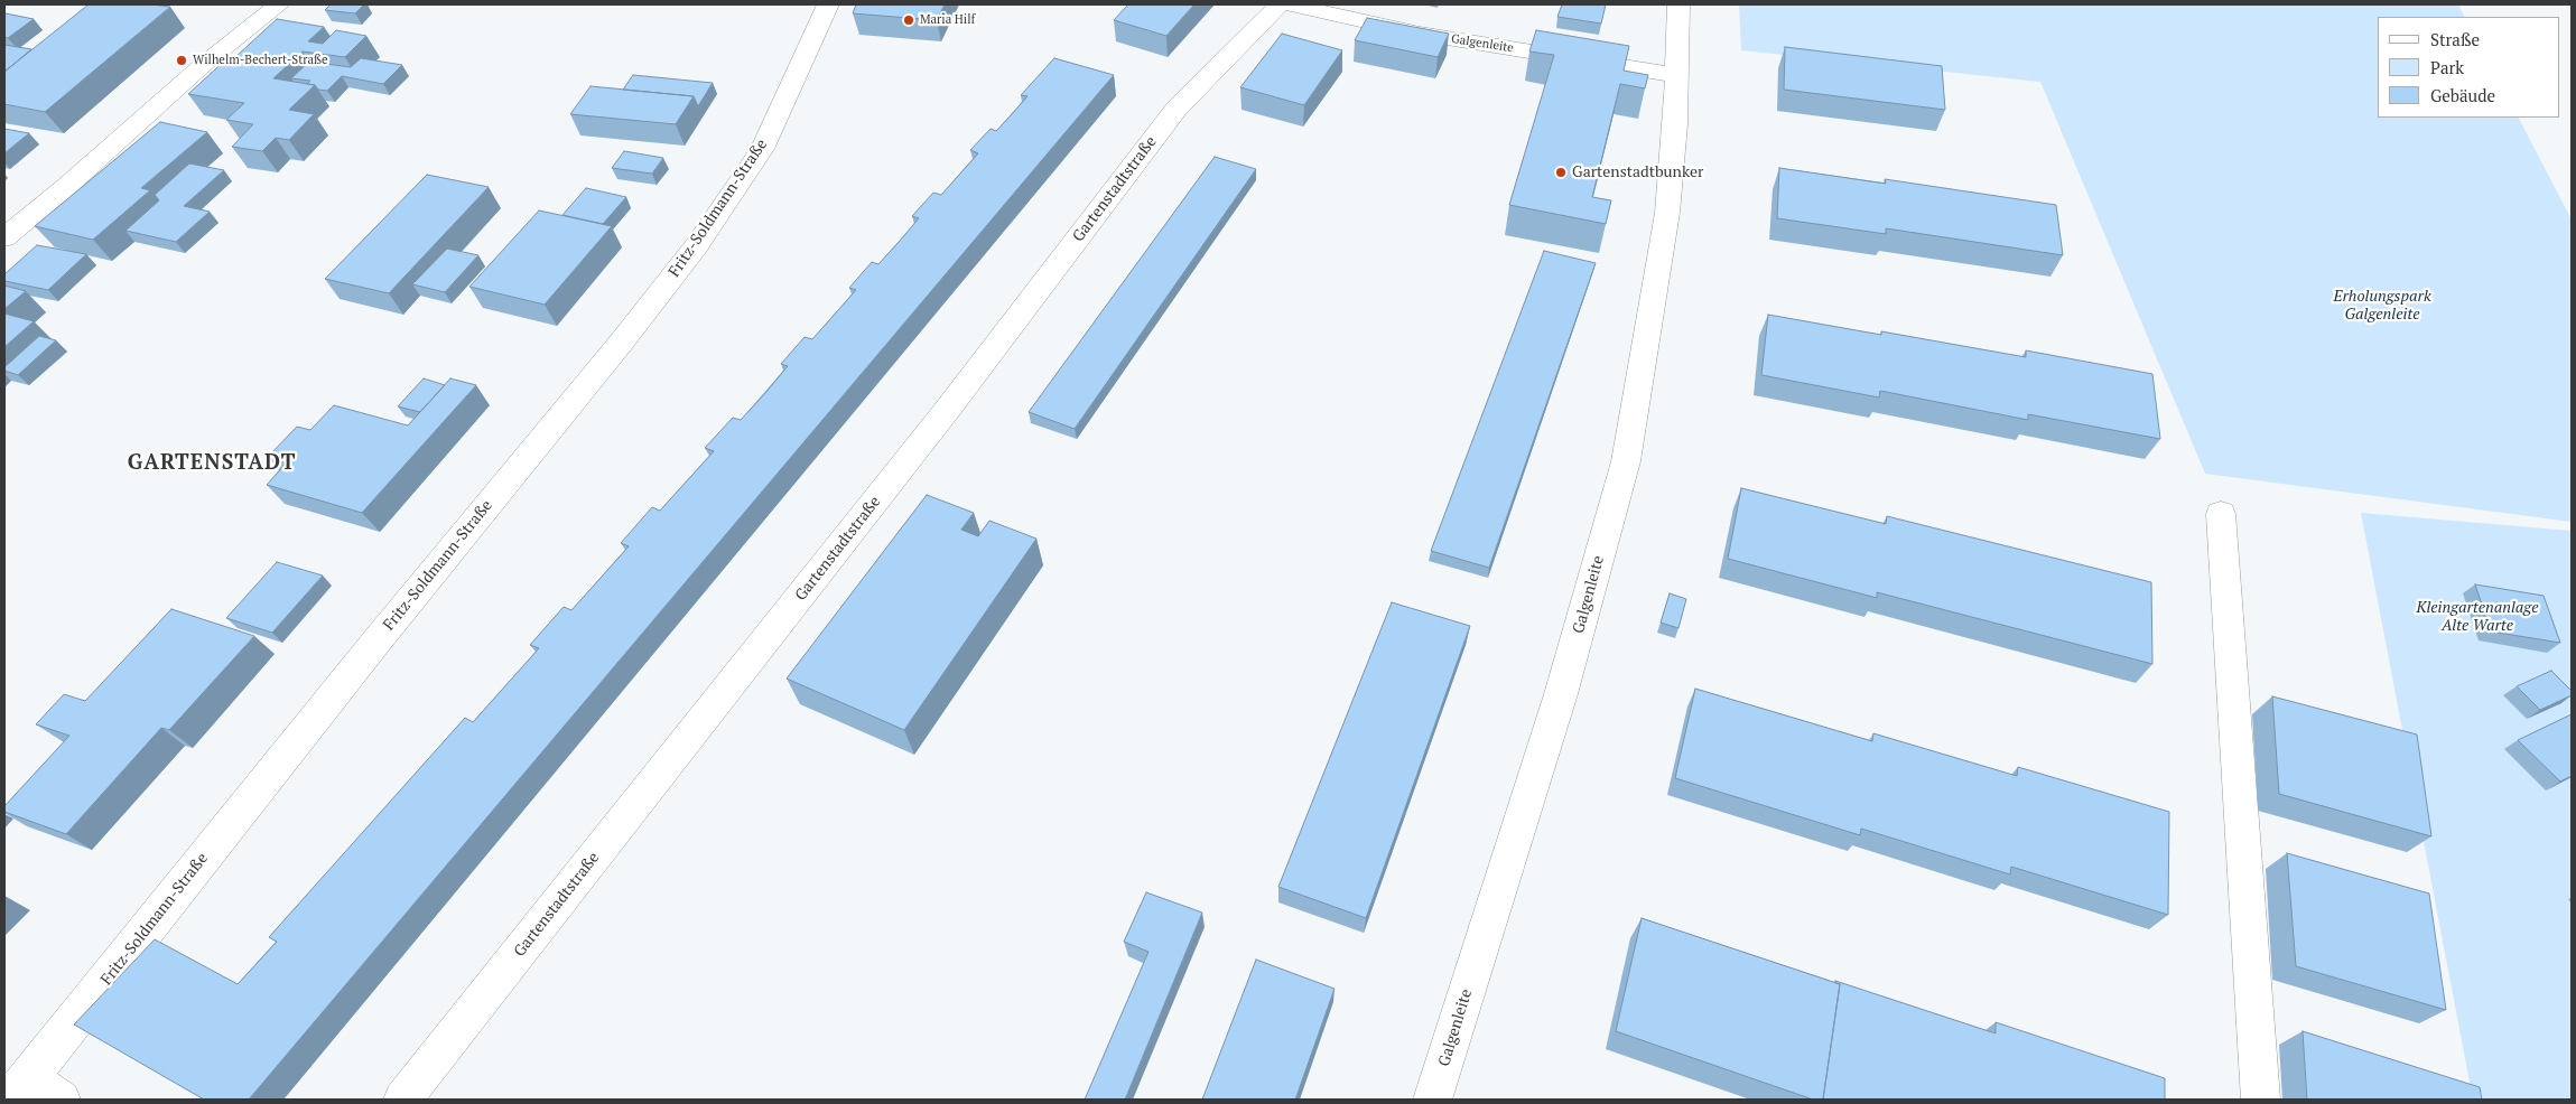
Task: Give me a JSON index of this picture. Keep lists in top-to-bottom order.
{
  "streets": {
    "street": ["Galgenleite", "Gartenstadtstraße", "Fritz-Soldmann-Straße"]
  },
  "districts": ["GARTENSTADT"],
  "parks": ["Erholungspark Galgenleite", "Kleingartenanlage Alte Warte"],
  "places": ["Maria Hilf", "Wilhelm-Bechert-Straße", "Gartenstadtbunker"],
  "legend": ["Straße", "Park", "Gebäude"]
}
